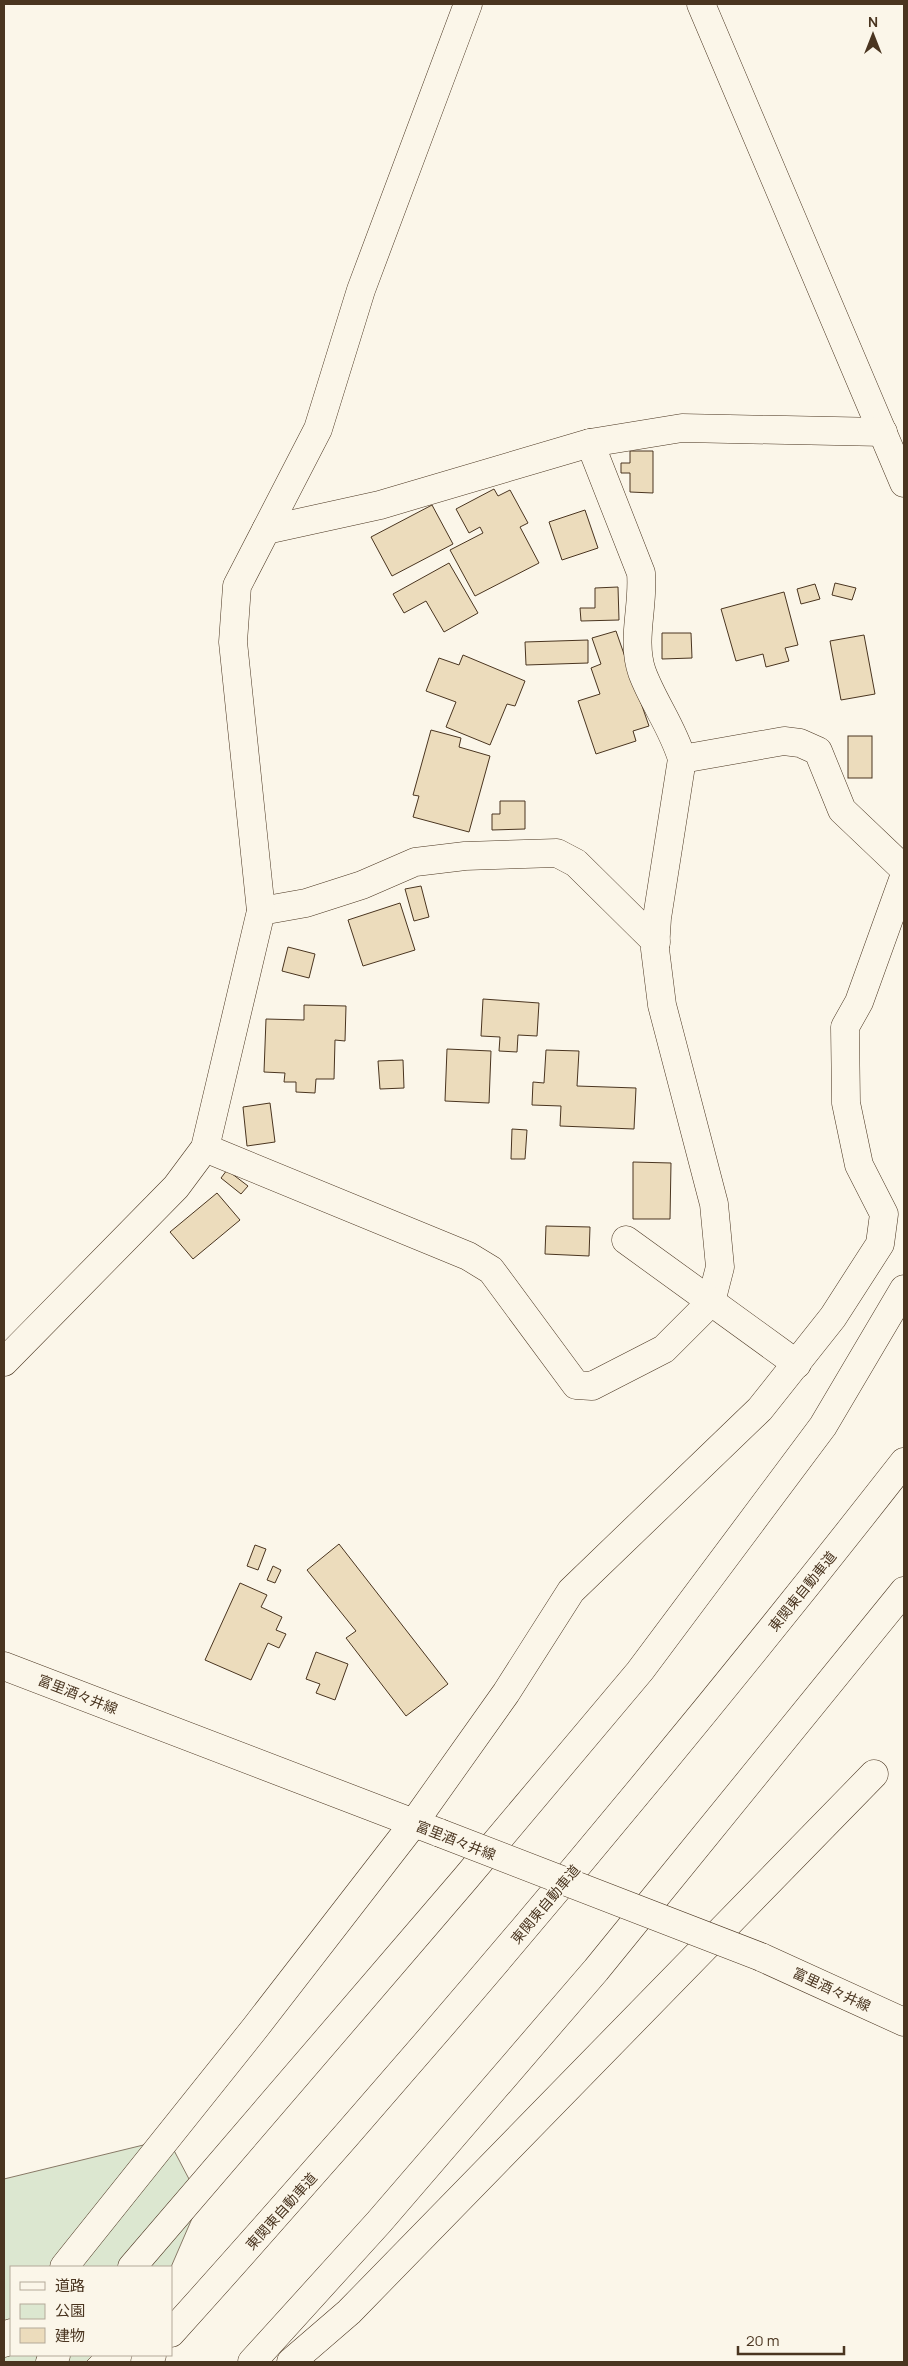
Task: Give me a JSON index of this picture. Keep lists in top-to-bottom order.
{
  "streets": {
    "main road": ["東関東自動車道", "富里酒々井線"]
  },
  "legend": ["道路", "公園", "建物"],
  "scale_bar": "20 m",
  "north": "top"
}
